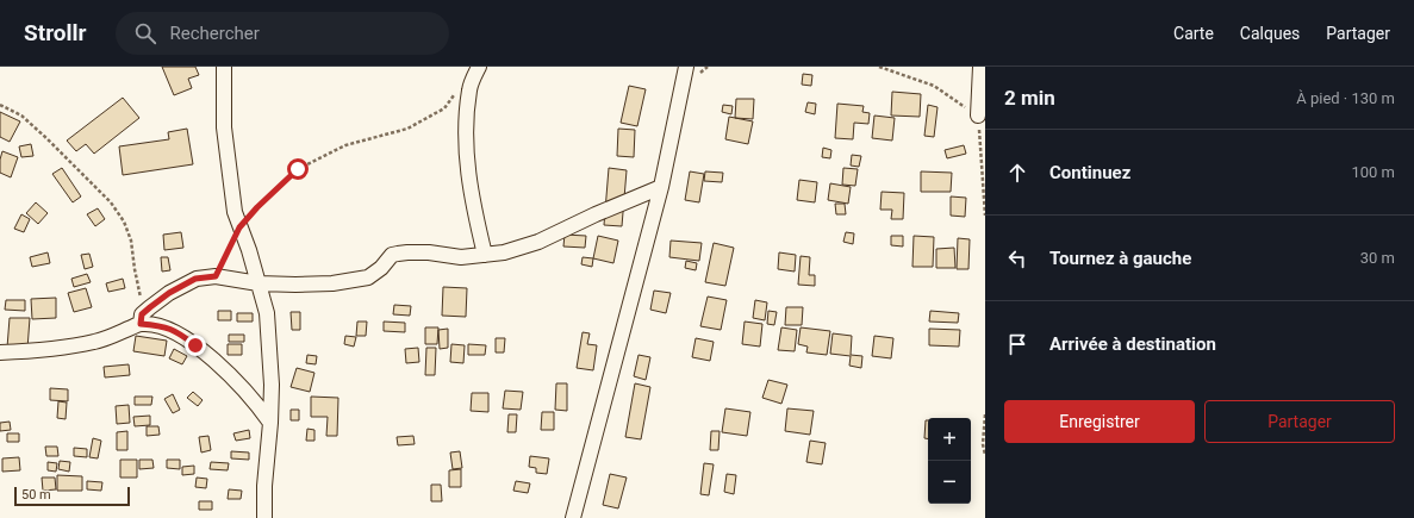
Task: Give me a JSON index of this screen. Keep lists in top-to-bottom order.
{
  "scale_bar": "50 m",
  "page": {
    "header": "Strollr",
    "search": "Rechercher",
    "nav": ["Carte", "Calques", "Partager"],
    "heading": ["2 min", "À pied · 130 m"],
    "list": [
      ["Continuez", "100 m"],
      ["Tournez à gauche", "30 m"],
      "Arrivée à destination"
    ],
    "buttons": ["Enregistrer", "Partager"],
    "map_buttons": ["+", "−"],
    "scale": "50 m"
  }
}
